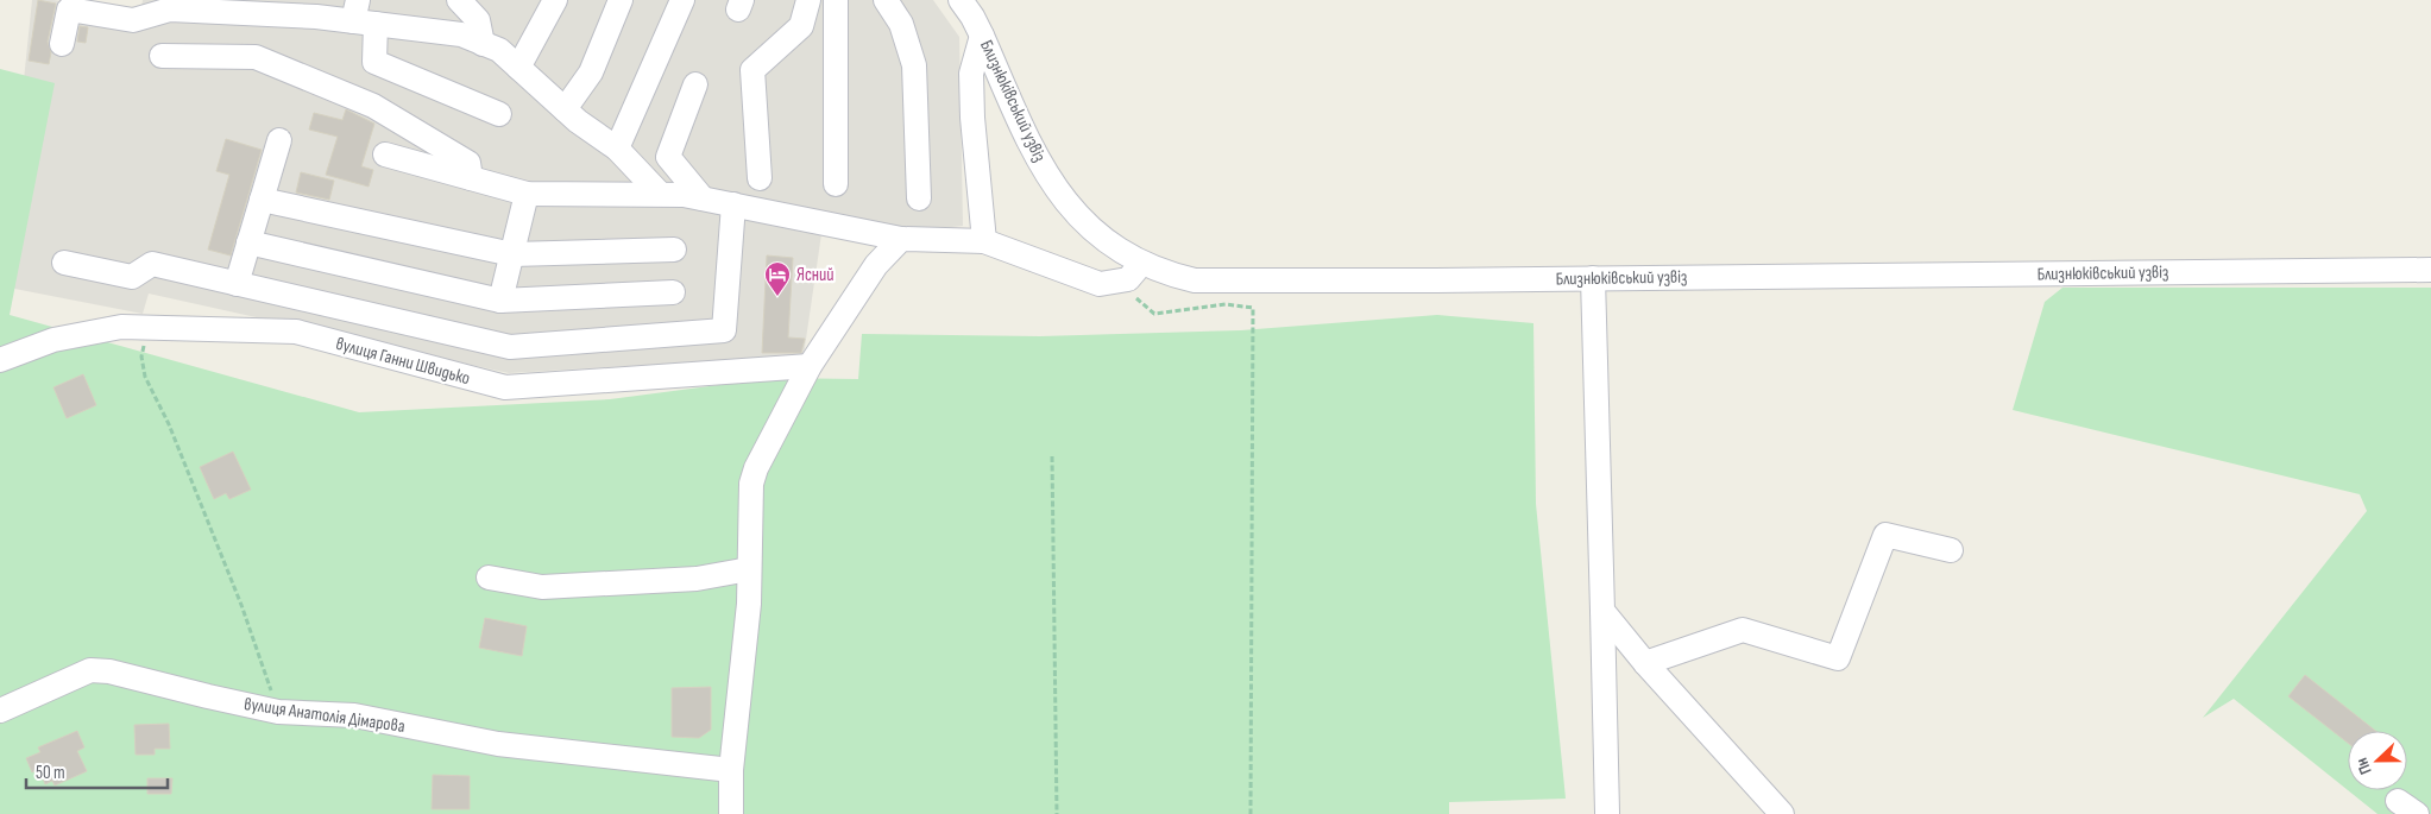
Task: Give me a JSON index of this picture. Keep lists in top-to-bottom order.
{
  "streets": {
    "street": ["Близнюківський узвіз", "вулиця Ганни Швидько", "вулиця Анатолія Дімарова"]
  },
  "places": {
    "hotel": ["Ясний"]
  },
  "scale_bar": "50 m",
  "north": "left"
}
